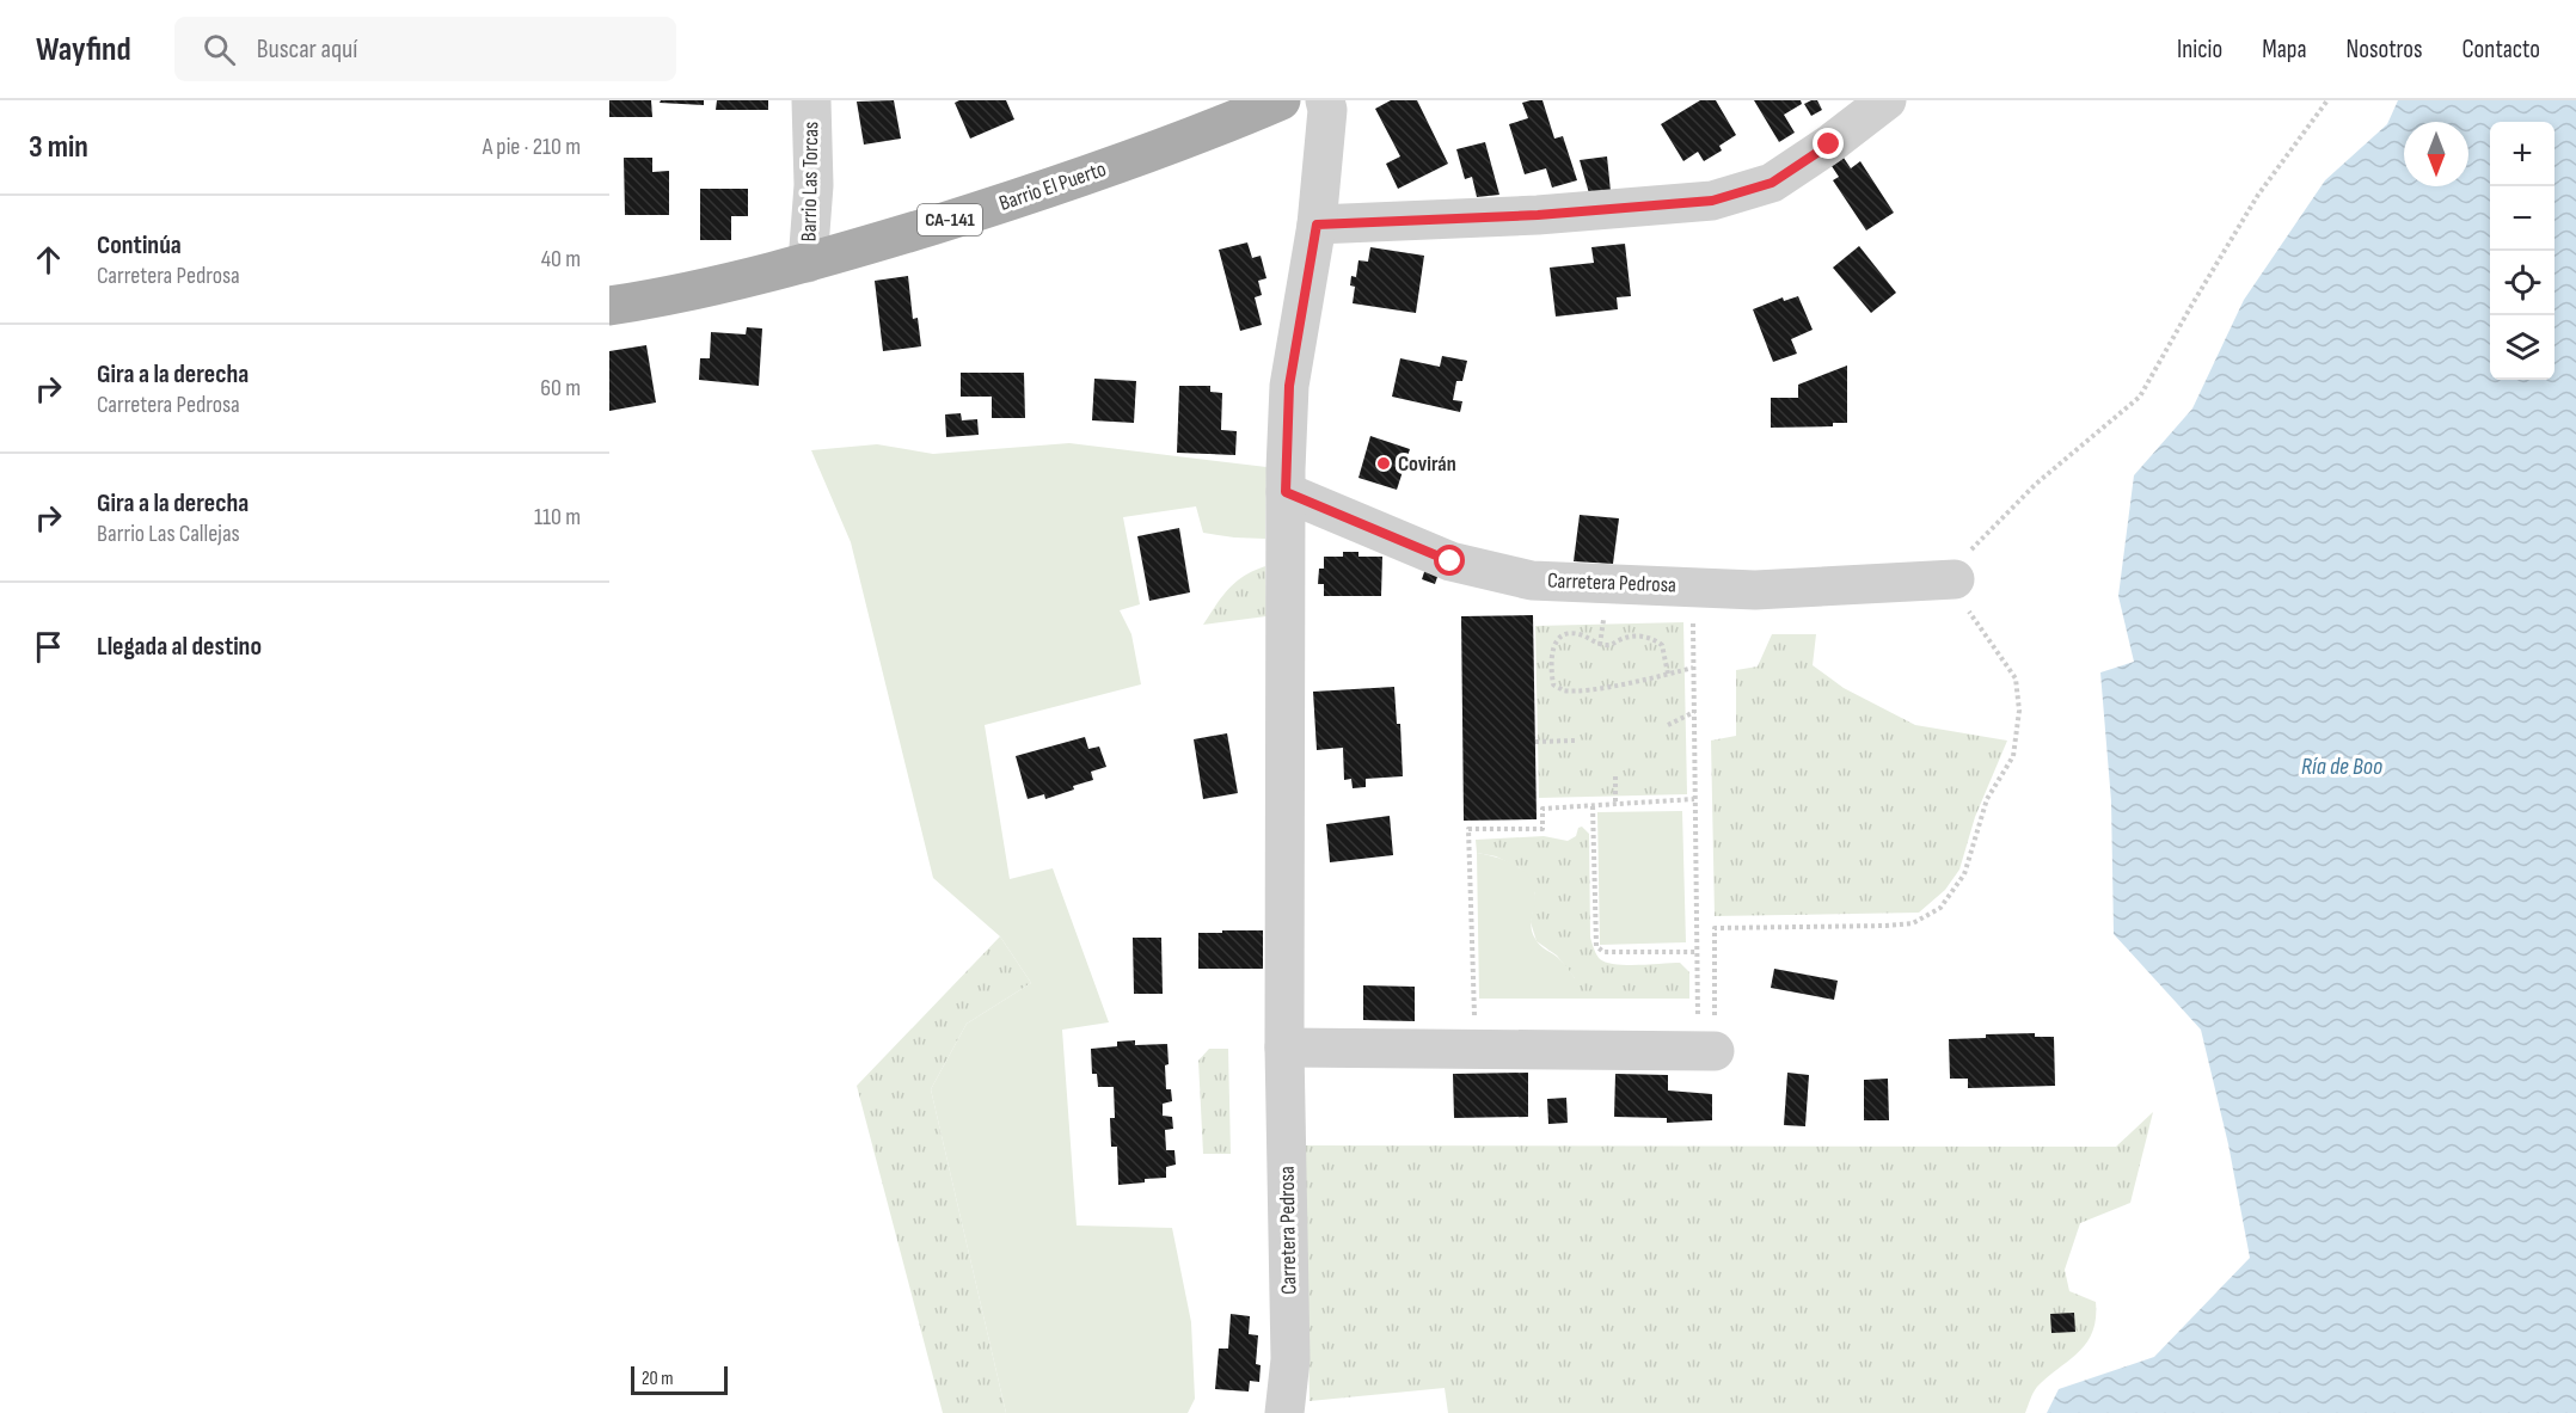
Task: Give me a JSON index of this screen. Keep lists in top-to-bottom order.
{
  "streets": {
    "main road": ["Barrio El Puerto", "CA-141"],
    "street": ["Barrio Las Torcas", "Carretera Pedrosa"]
  },
  "crossings": [
    ["Barrio Las Torcas", "Barrio El Puerto"]
  ],
  "water": ["Ría de Boo"],
  "places": ["Covirán"],
  "scale_bar": "20 m",
  "north": "bottom",
  "page": {
    "header": "Wayfind",
    "search": "Buscar aquí",
    "nav": [
      "Inicio",
      "Mapa",
      "Nosotros",
      "Contacto"
    ],
    "heading": ["3 min", "A pie · 210 m"],
    "map_buttons": ["+", "−"],
    "list": [
      ["Continúa", "Carretera Pedrosa", "40 m"],
      ["Gira a la derecha", "Carretera Pedrosa", "60 m"],
      ["Gira a la derecha", "Barrio Las Callejas", "110 m"],
      "Llegada al destino"
    ],
    "scale": "20 m"
  }
}
